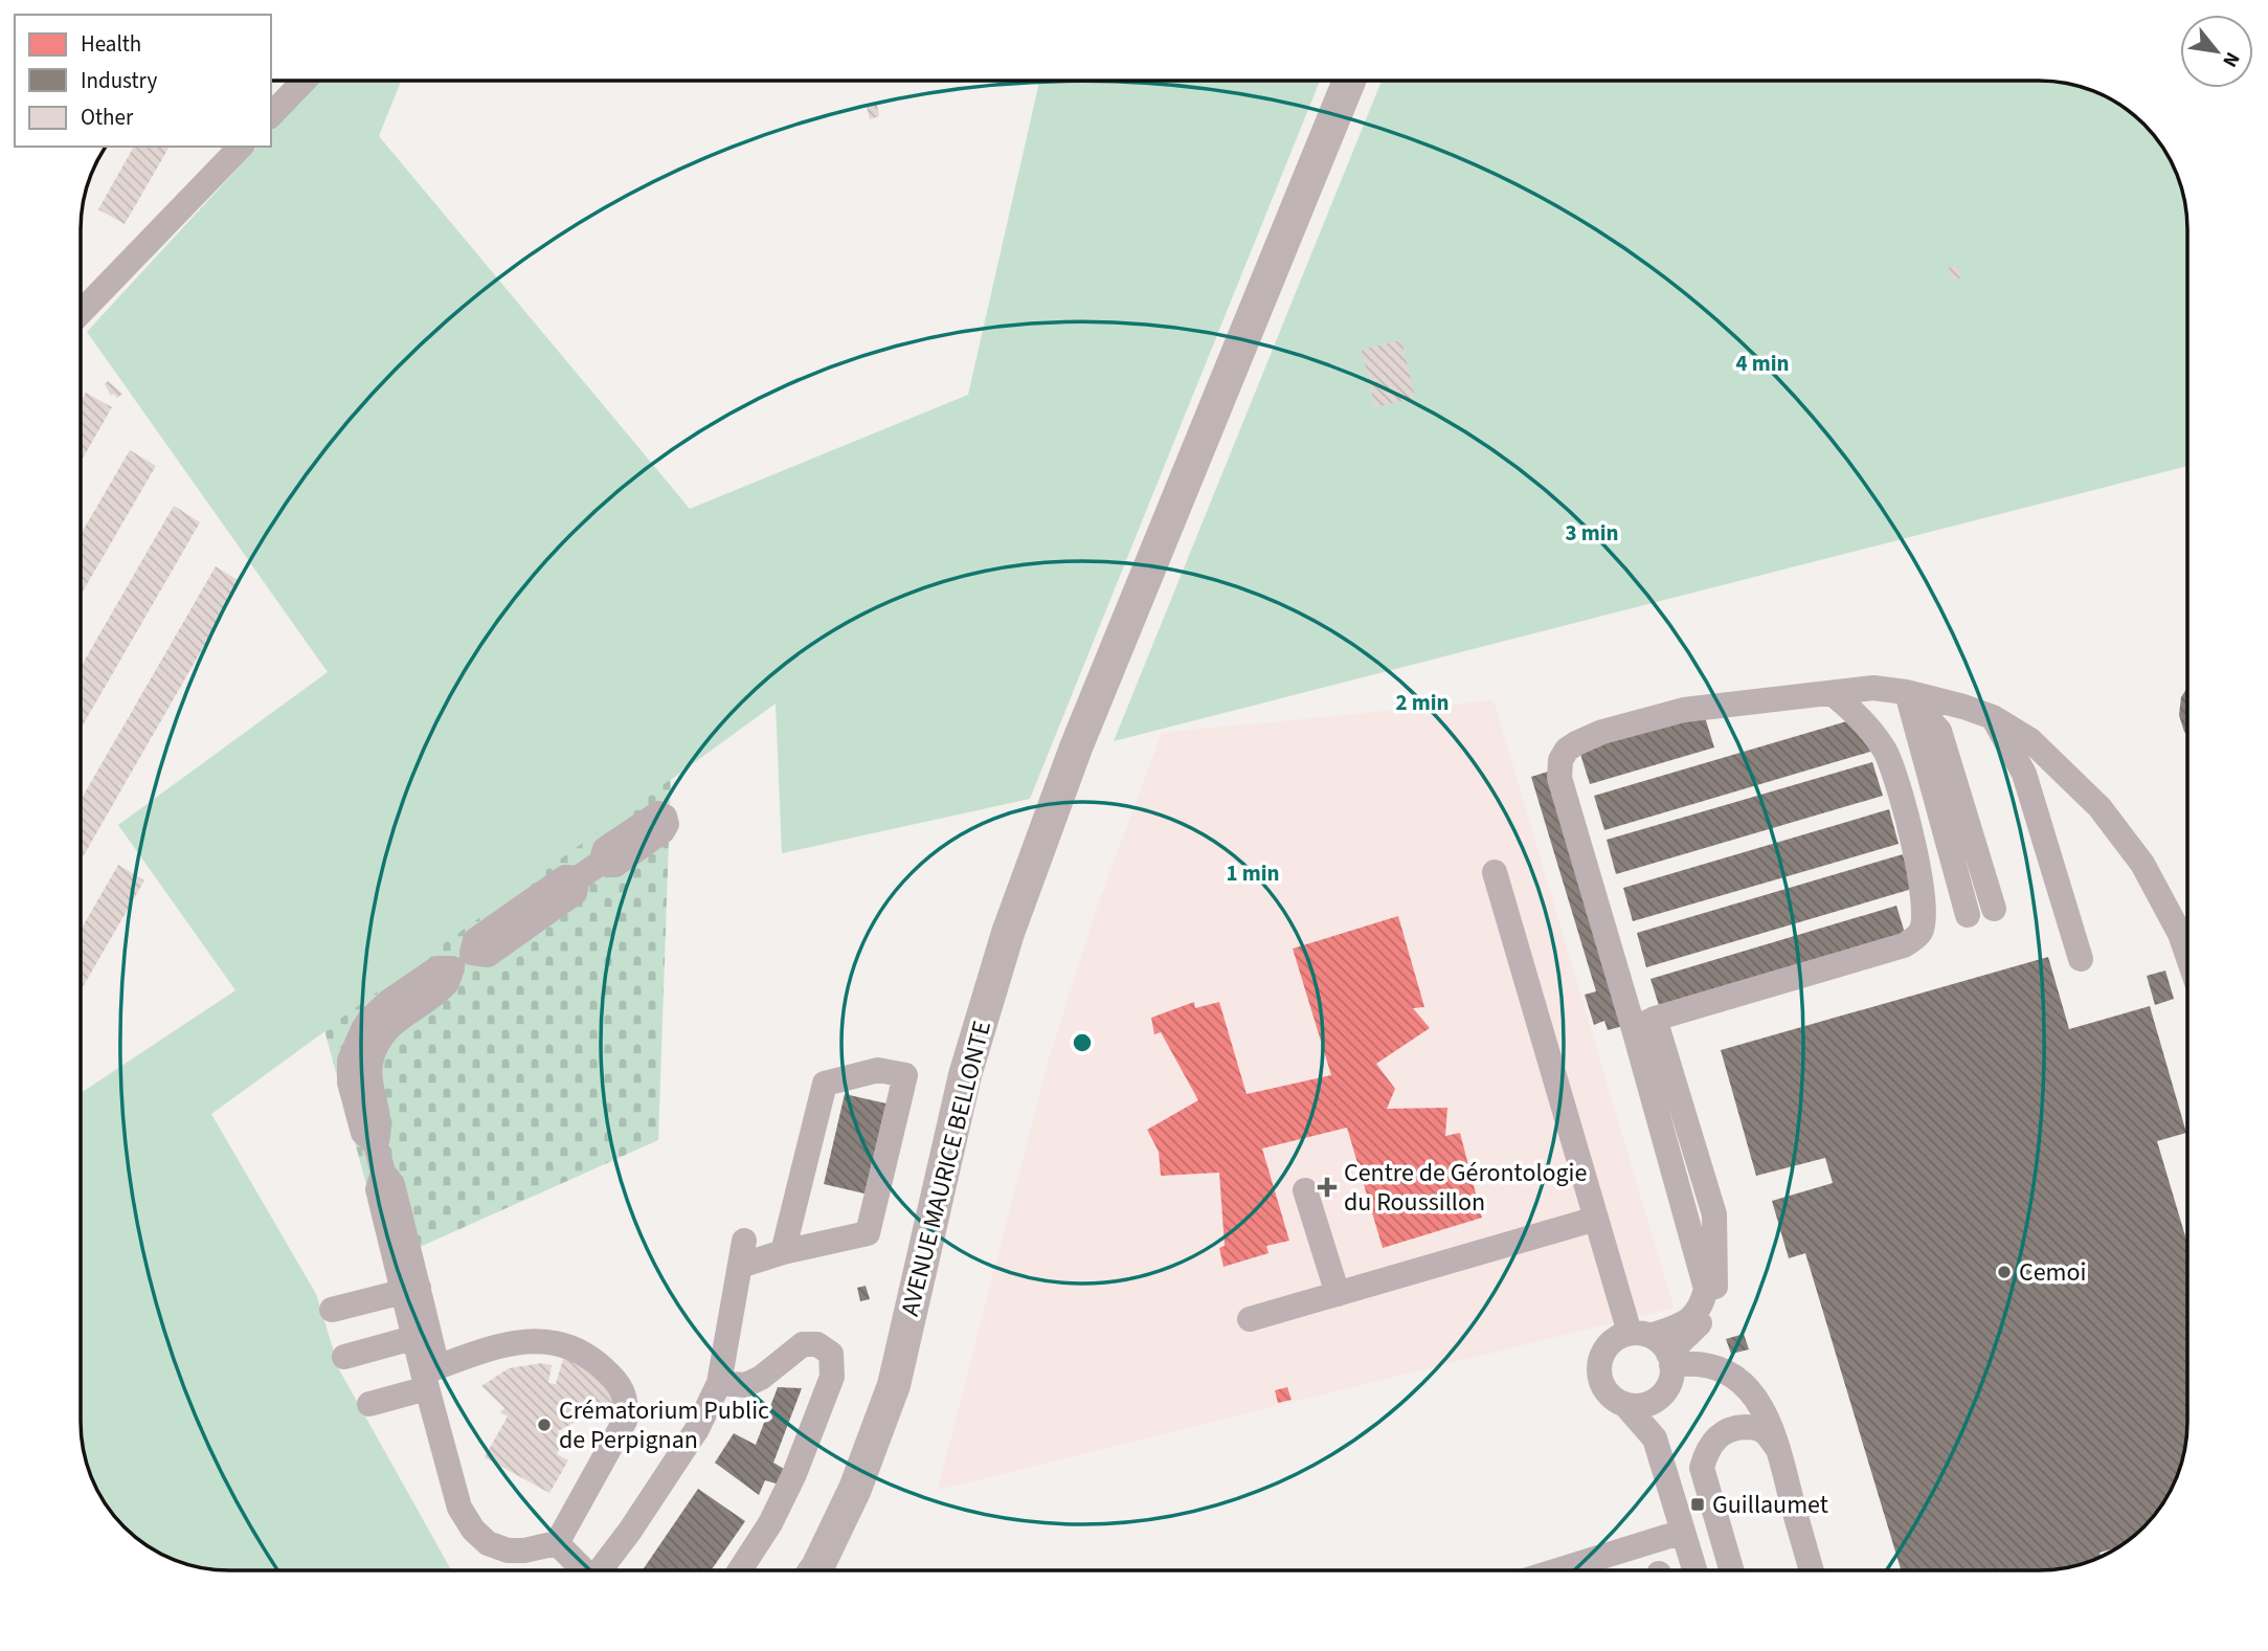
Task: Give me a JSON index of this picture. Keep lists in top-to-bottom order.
{
  "streets": {
    "main road": ["AVENUE MAURICE BELLONTE"]
  },
  "places": {
    "health": ["Centre de Gérontologie du Roussillon"],
    "other": ["Cemoi", "Crématorium Public de Perpignan"],
    "transit": ["Guillaumet"]
  },
  "legend": ["Health", "Industry", "Other"],
  "north": "bottom right",
  "rings": [
    "4 min",
    "3 min",
    "2 min",
    "1 min"
  ]
}
